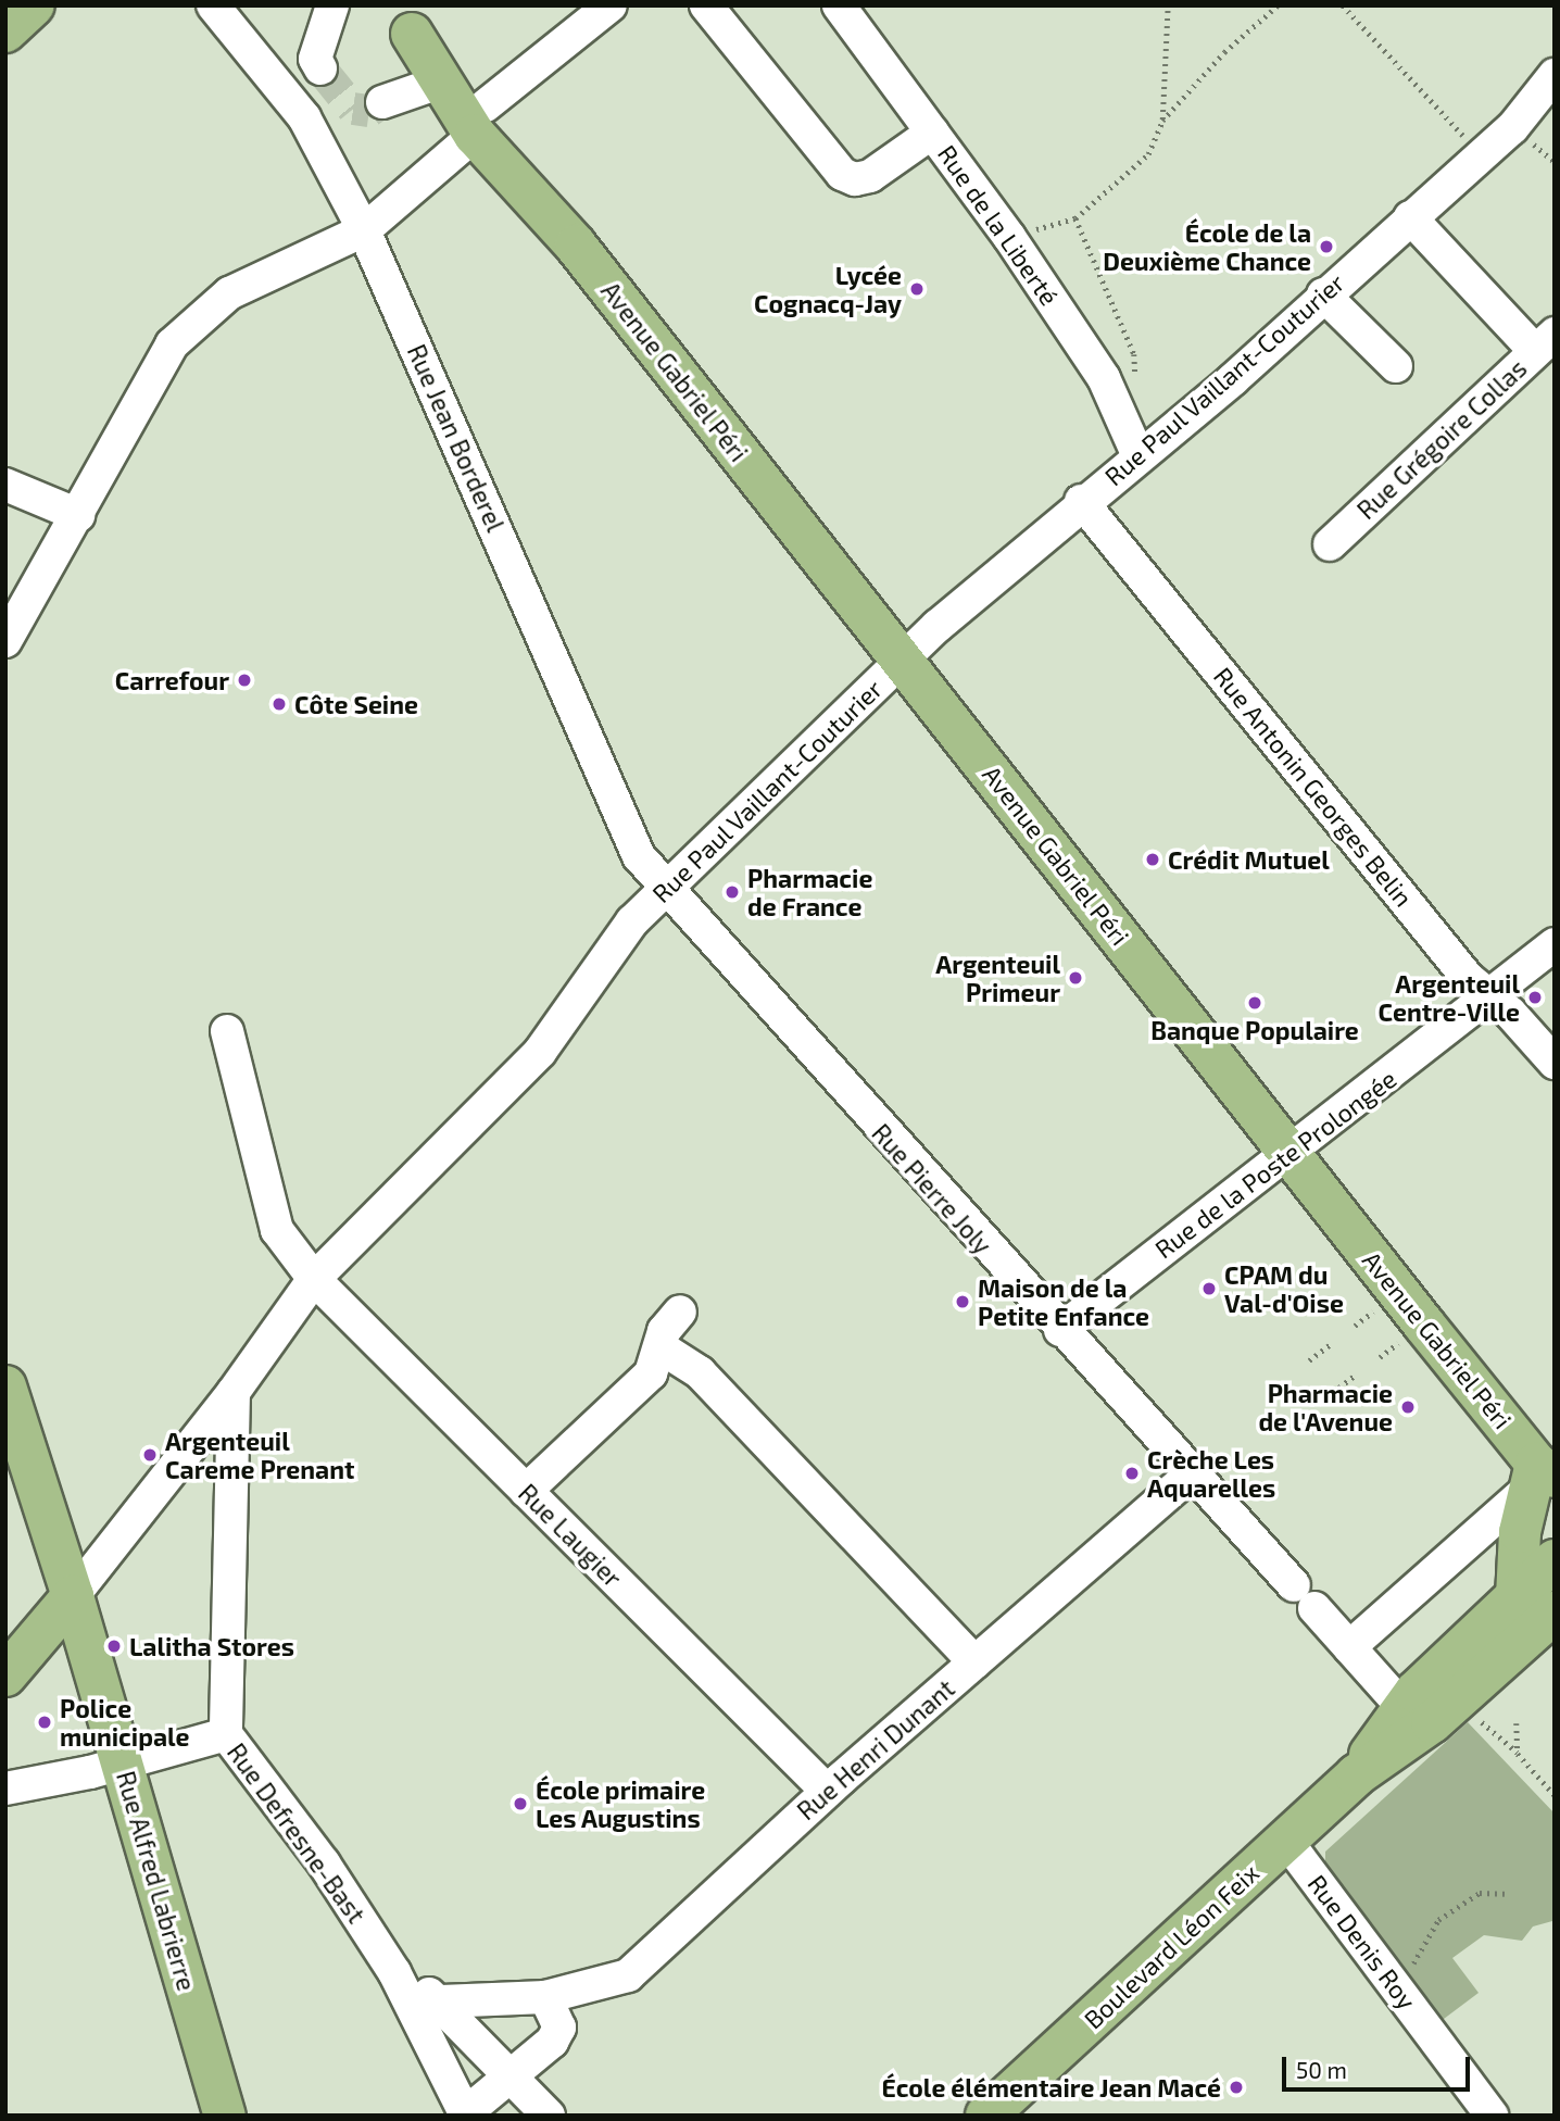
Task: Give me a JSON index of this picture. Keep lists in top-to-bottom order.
{
  "streets": {
    "main road": ["Avenue Gabriel Péri", "Rue Alfred Labrierre", "Boulevard Léon Feix"],
    "street": [
      "Rue de la Liberté",
      "Rue Paul Vaillant-Couturier",
      "Rue Jean Borderel",
      "Rue Grégoire Collas",
      "Rue Antonin Georges Belin",
      "Rue de la Poste Prolongée",
      "Rue Pierre Joly",
      "Rue Laugier",
      "Rue Henri Dunant",
      "Rue Defresne-Bast",
      "Rue Denis Roy"
    ]
  },
  "crossings": [
    ["Rue de la Liberté", "Rue Paul Vaillant-Couturier"],
    ["Avenue Gabriel Péri", "Rue Paul Vaillant-Couturier"],
    ["Avenue Gabriel Péri", "Rue de la Poste Prolongée"],
    ["Rue Paul Vaillant-Couturier", "Rue Jean Borderel"],
    ["Rue Paul Vaillant-Couturier", "Rue Antonin Georges Belin"],
    ["Rue Paul Vaillant-Couturier", "Rue Pierre Joly"],
    ["Rue Paul Vaillant-Couturier", "Rue Laugier"],
    ["Rue Paul Vaillant-Couturier", "Rue Defresne-Bast"],
    ["Rue Paul Vaillant-Couturier", "Rue Alfred Labrierre"],
    ["Rue Jean Borderel", "Rue Pierre Joly"],
    ["Rue Antonin Georges Belin", "Rue de la Poste Prolongée"],
    ["Rue de la Poste Prolongée", "Rue Pierre Joly"],
    ["Rue Pierre Joly", "Rue Henri Dunant"],
    ["Rue Pierre Joly", "Boulevard Léon Feix"],
    ["Rue Laugier", "Rue Henri Dunant"],
    ["Rue Henri Dunant", "Rue Defresne-Bast"],
    ["Rue Denis Roy", "Boulevard Léon Feix"]
  ],
  "places": [
    "École de la Deuxième Chance",
    "Lycée Cognacq-Jay",
    "Carrefour",
    "Côte Seine",
    "Crédit Mutuel",
    "Pharmacie de France",
    "Argenteuil Primeur",
    "Argenteuil Centre-Ville",
    "Banque Populaire",
    "CPAM du Val-d'Oise",
    "Maison de la Petite Enfance",
    "Pharmacie de l'Avenue",
    "Argenteuil Careme Prenant",
    "Crèche Les Aquarelles",
    "Lalitha Stores",
    "Police municipale",
    "École primaire Les Augustins",
    "École élémentaire Jean Macé"
  ],
  "scale_bar": "50 m"
}
